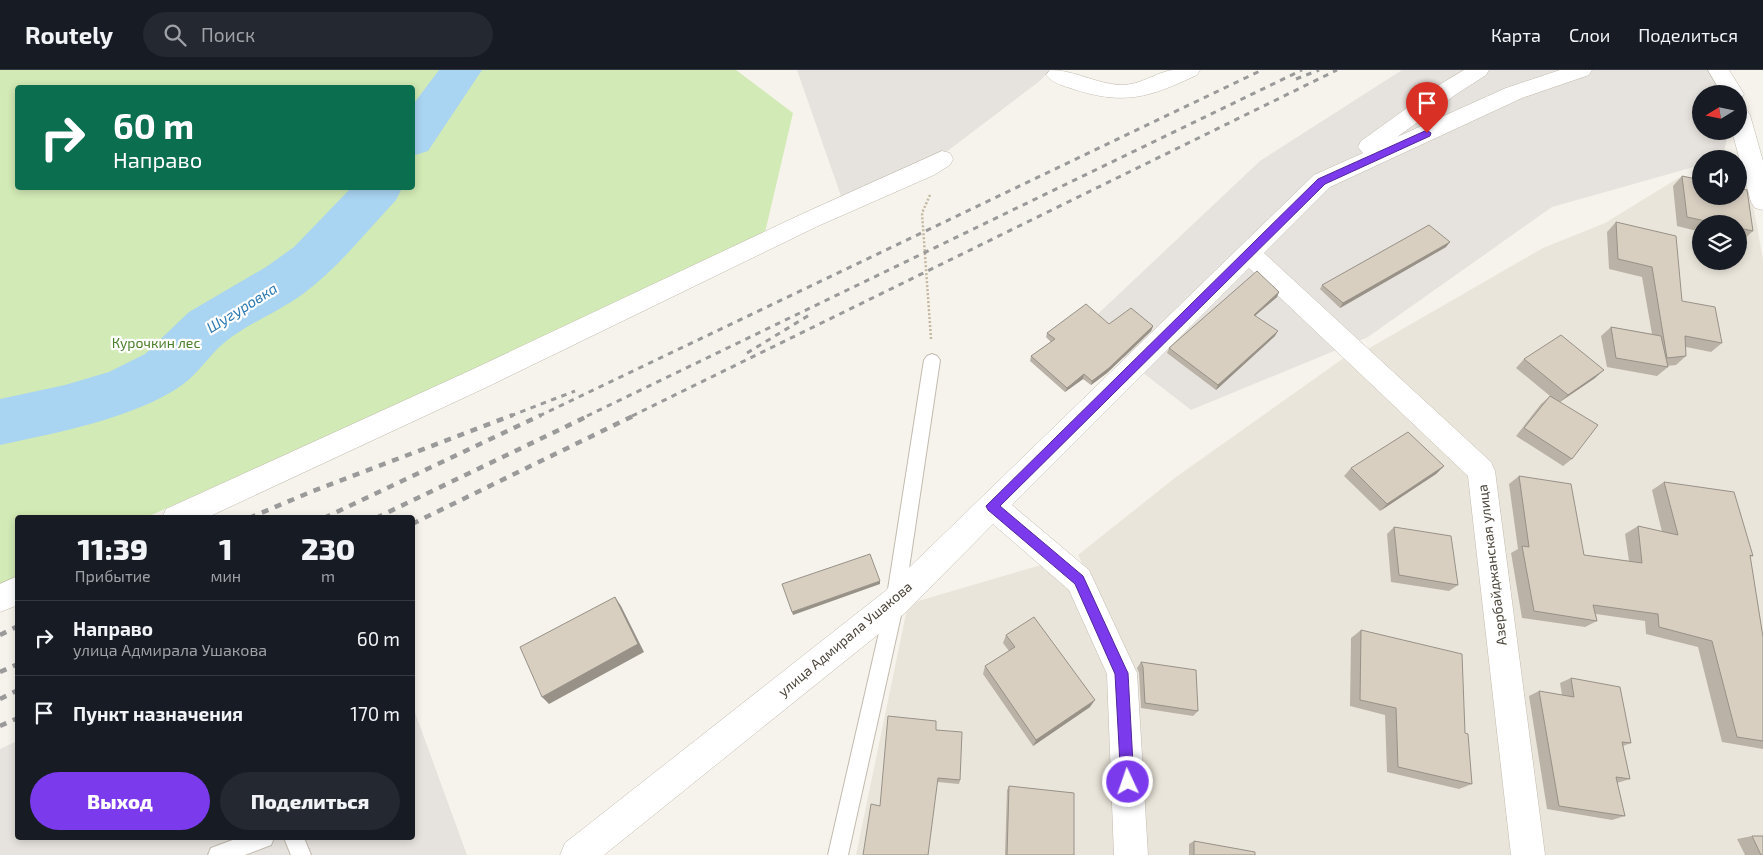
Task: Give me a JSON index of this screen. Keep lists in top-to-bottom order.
{
  "streets": {
    "street": ["Азербайджанская улица", "улица Адмирала Ушакова"]
  },
  "crossings": [
    ["Азербайджанская улица", "улица Адмирала Ушакова"]
  ],
  "water": ["Шугуровка"],
  "parks": ["Курочкин лес"],
  "north": "left",
  "page": {
    "header": "Routely",
    "search": "Поиск",
    "nav": ["Карта", "Слои", "Поделиться"],
    "turn": ["60 m", "Направо"],
    "eta": [
      "11:39",
      "Прибытие",
      "1",
      "мин",
      "230",
      "m"
    ],
    "list": [
      {
        "name": "Направо",
        "note": "улица Адмирала Ушакова",
        "value": "60 m"
      },
      {
        "name": "Пункт назначения",
        "value": "170 m"
      }
    ],
    "buttons": ["Выход", "Поделиться"]
  }
}
